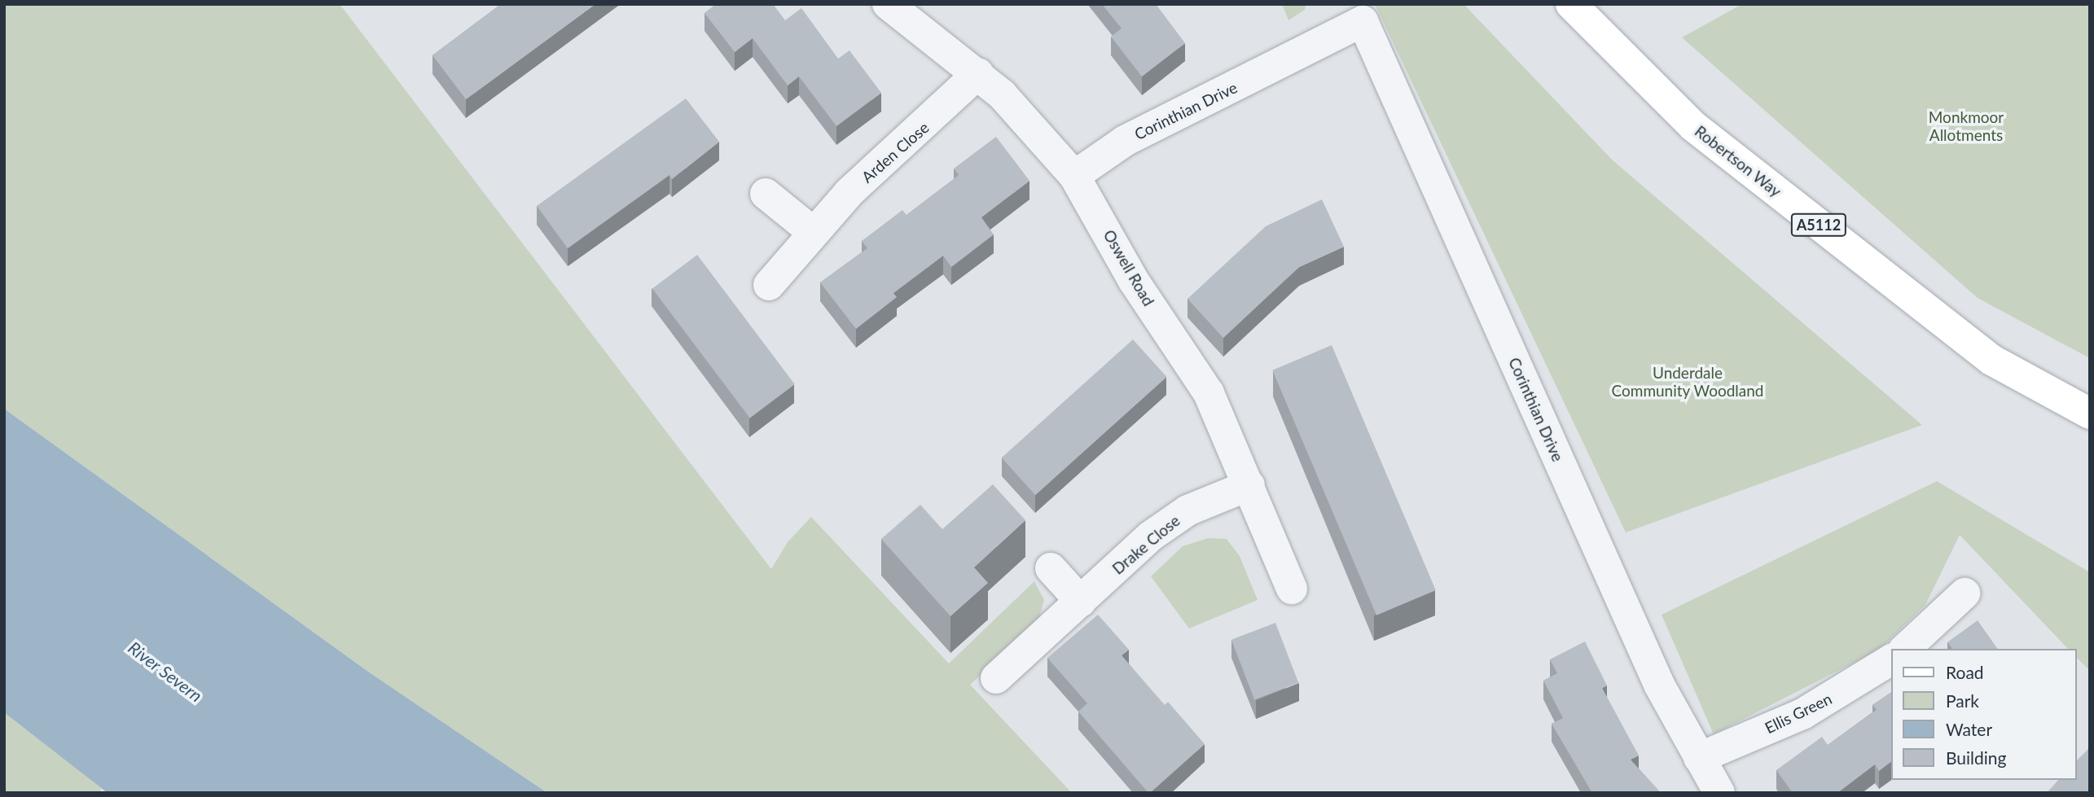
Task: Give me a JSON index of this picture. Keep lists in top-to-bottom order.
{
  "streets": {
    "main road": ["Robertson Way", "A5112"],
    "street": [
      "Corinthian Drive",
      "Arden Close",
      "Oswell Road",
      "Drake Close",
      "Ellis Green"
    ]
  },
  "crossings": [
    ["Corinthian Drive", "Oswell Road"],
    ["Corinthian Drive", "Ellis Green"],
    ["Arden Close", "Oswell Road"],
    ["Oswell Road", "Drake Close"]
  ],
  "water": ["River Severn"],
  "parks": ["Monkmoor Allotments", "Underdale Community Woodland"],
  "legend": [
    "Road",
    "Park",
    "Water",
    "Building"
  ]
}
